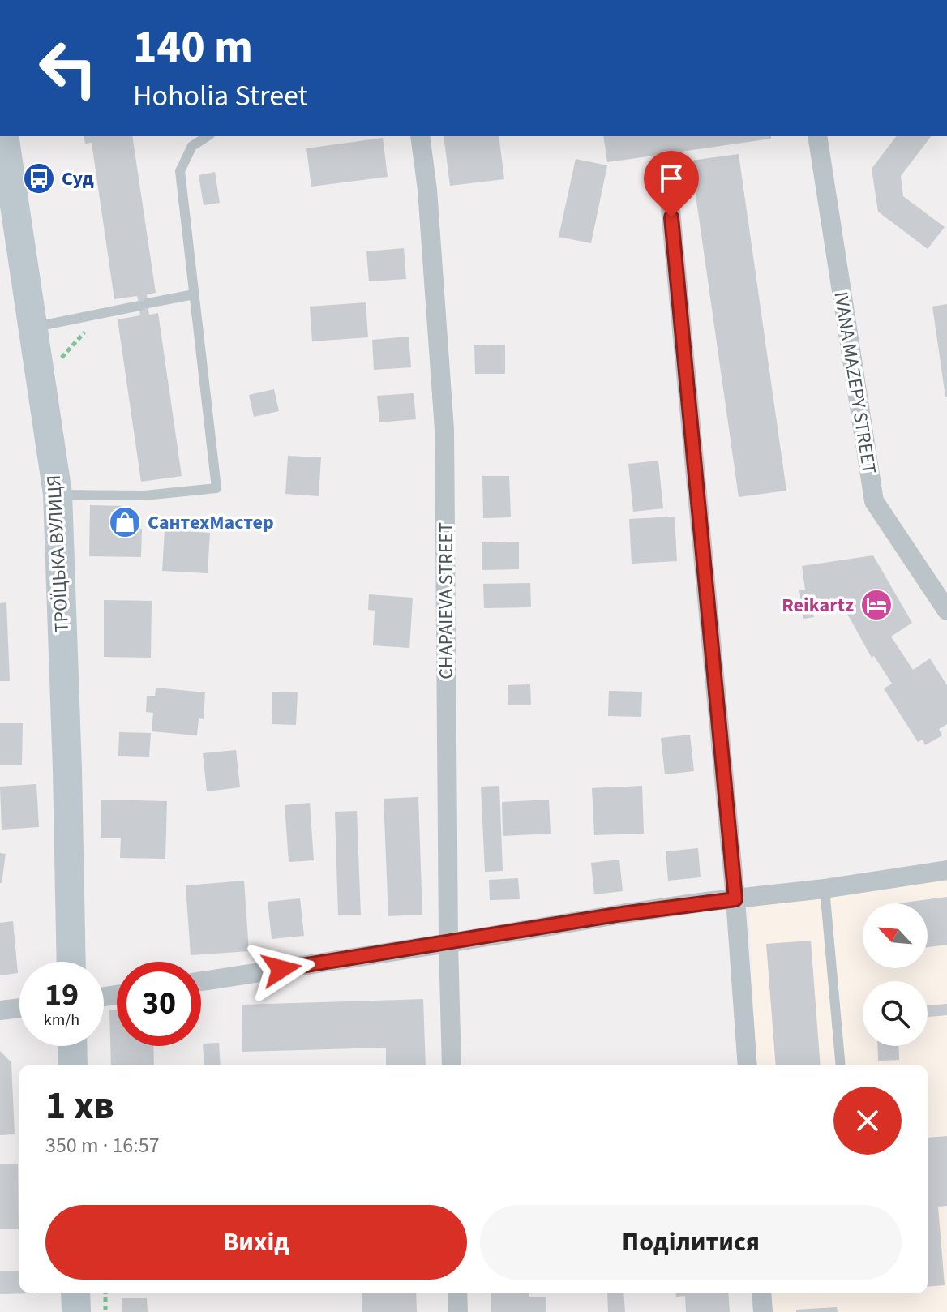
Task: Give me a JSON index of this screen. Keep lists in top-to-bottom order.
{
  "streets": {
    "main road": ["ТРОЇЦЬКА ВУЛИЦЯ"],
    "street": ["IVANA MAZEPY STREET", "CHAPAIEVA STREET"]
  },
  "places": {
    "bus stop": ["Суд"],
    "shop": ["СантехМастер"],
    "hotel": ["Reikartz"]
  },
  "north": "top left",
  "page": {
    "turn": ["140 m", "Hoholia Street"],
    "speed": "19 km/h",
    "limit": "30",
    "heading": ["1 хв", "350 m · 16:57"],
    "buttons": ["Вихід", "Поділитися"]
  }
}
